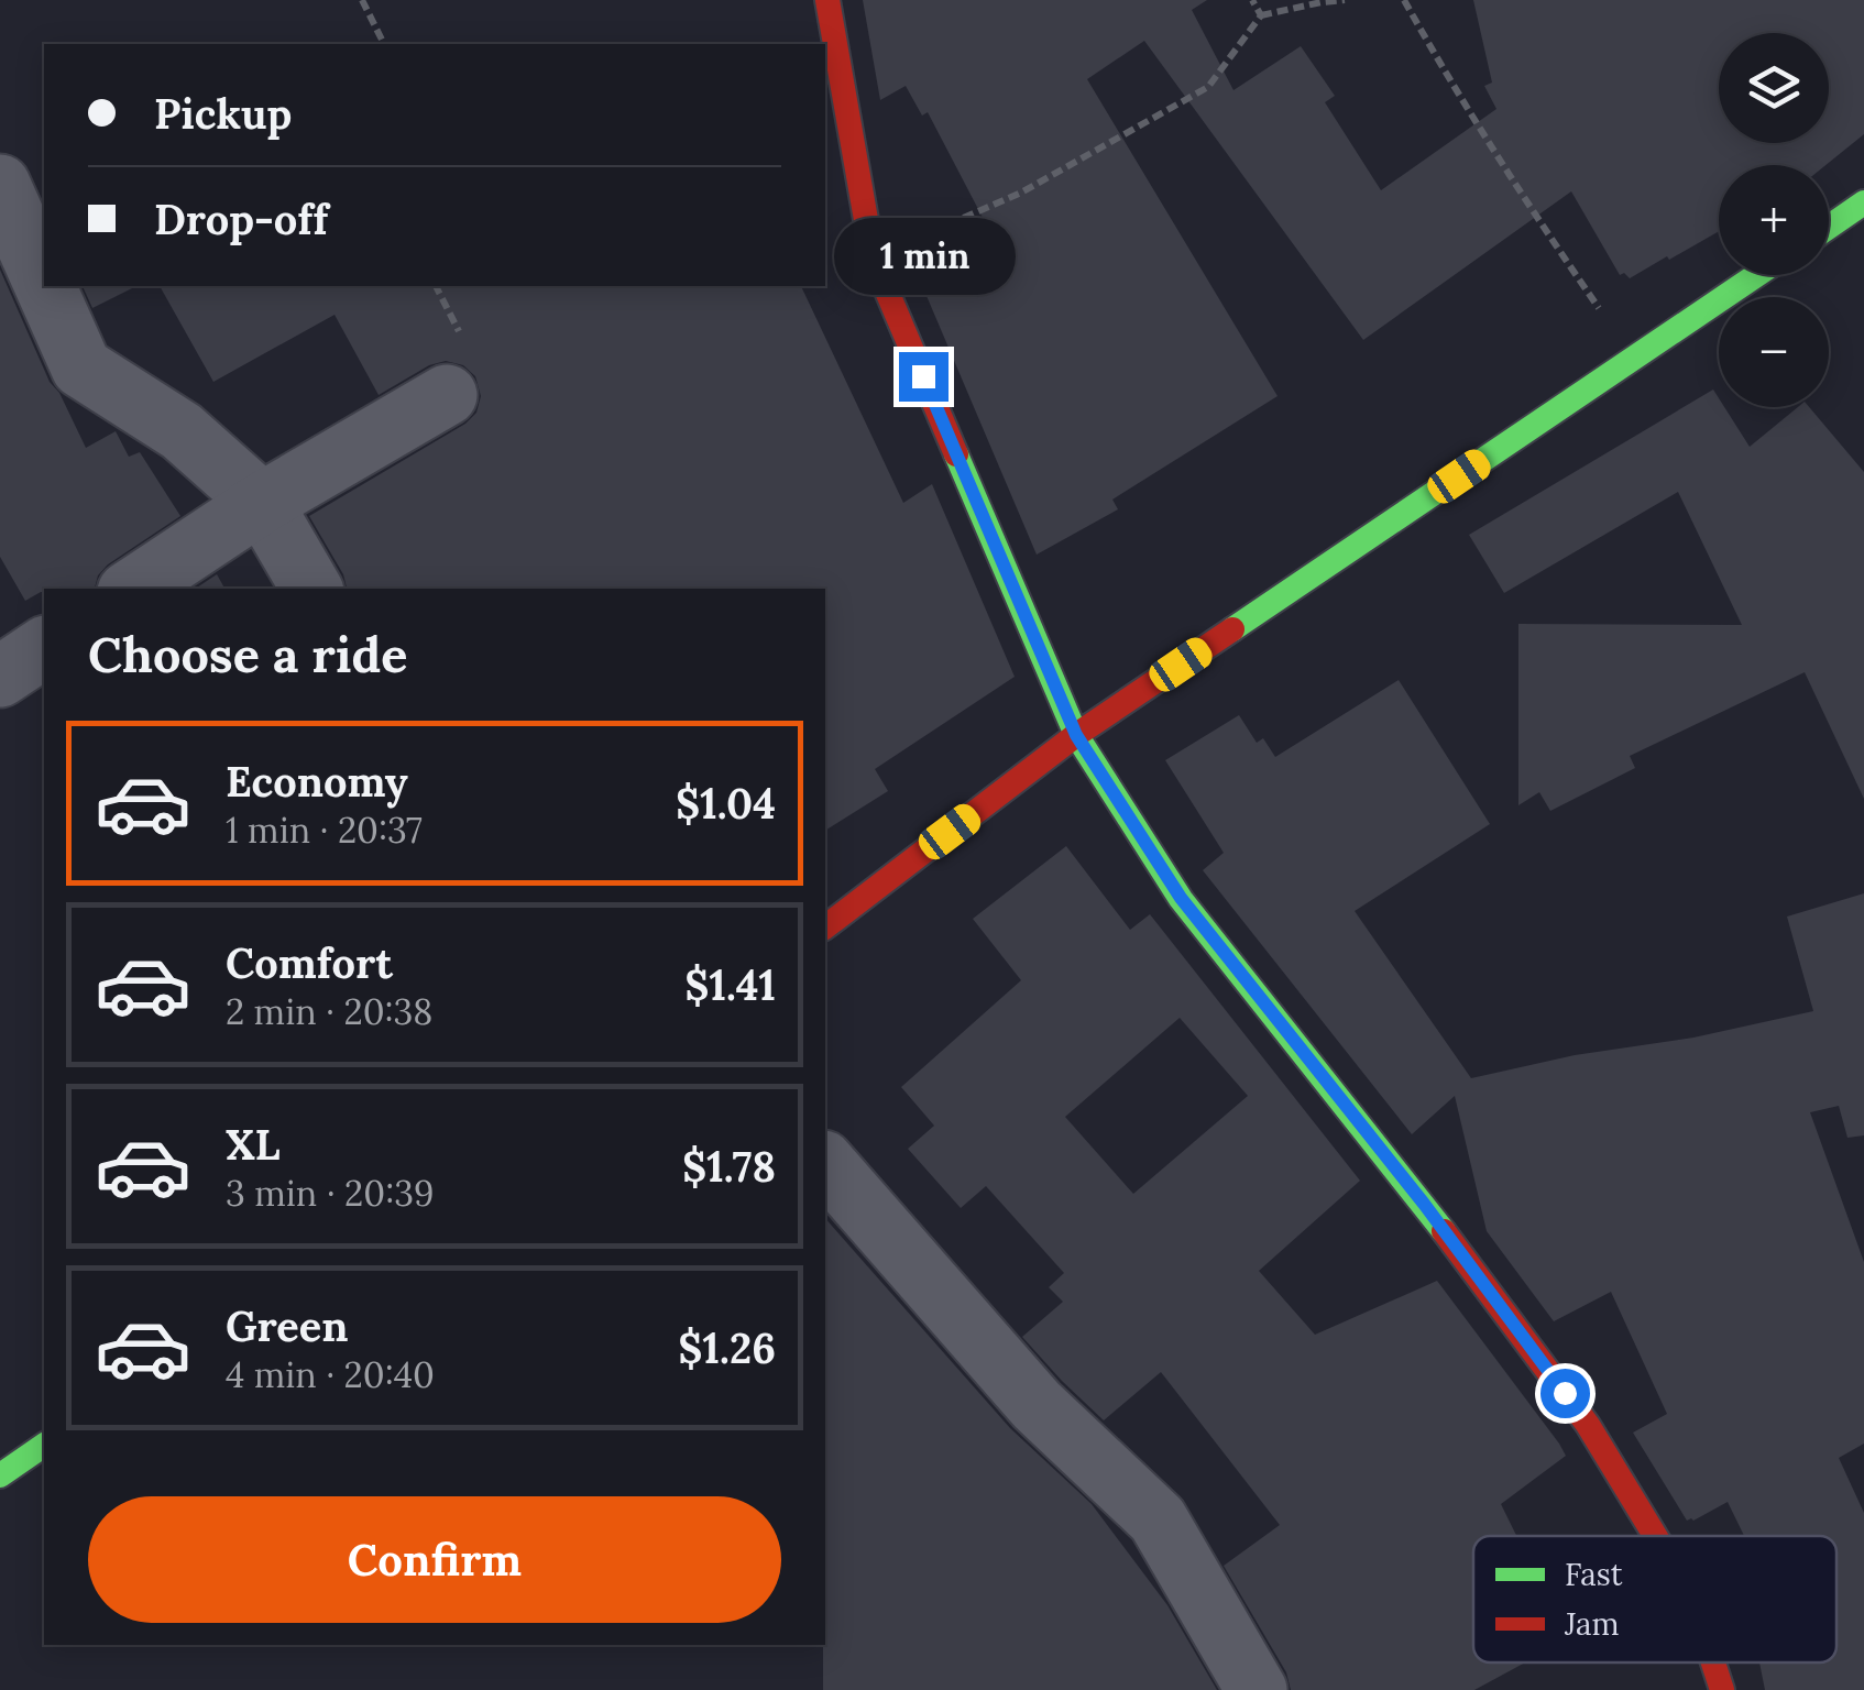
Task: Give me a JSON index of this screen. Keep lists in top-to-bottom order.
{
  "legend": ["Fast", "Jam"],
  "page": {
    "map_buttons": ["+", "−"],
    "banner": ["Pickup", "Drop-off"],
    "bubble": "1 min",
    "heading": "Choose a ride",
    "list": [
      {
        "name": "Economy",
        "note": "1 min · 20:37",
        "value": "$1.04"
      },
      {
        "name": "Comfort",
        "note": "2 min · 20:38",
        "value": "$1.41"
      },
      {
        "name": "XL",
        "note": "3 min · 20:39",
        "value": "$1.78"
      },
      {
        "name": "Green",
        "note": "4 min · 20:40",
        "value": "$1.26"
      }
    ],
    "buttons": "Confirm"
  }
}
